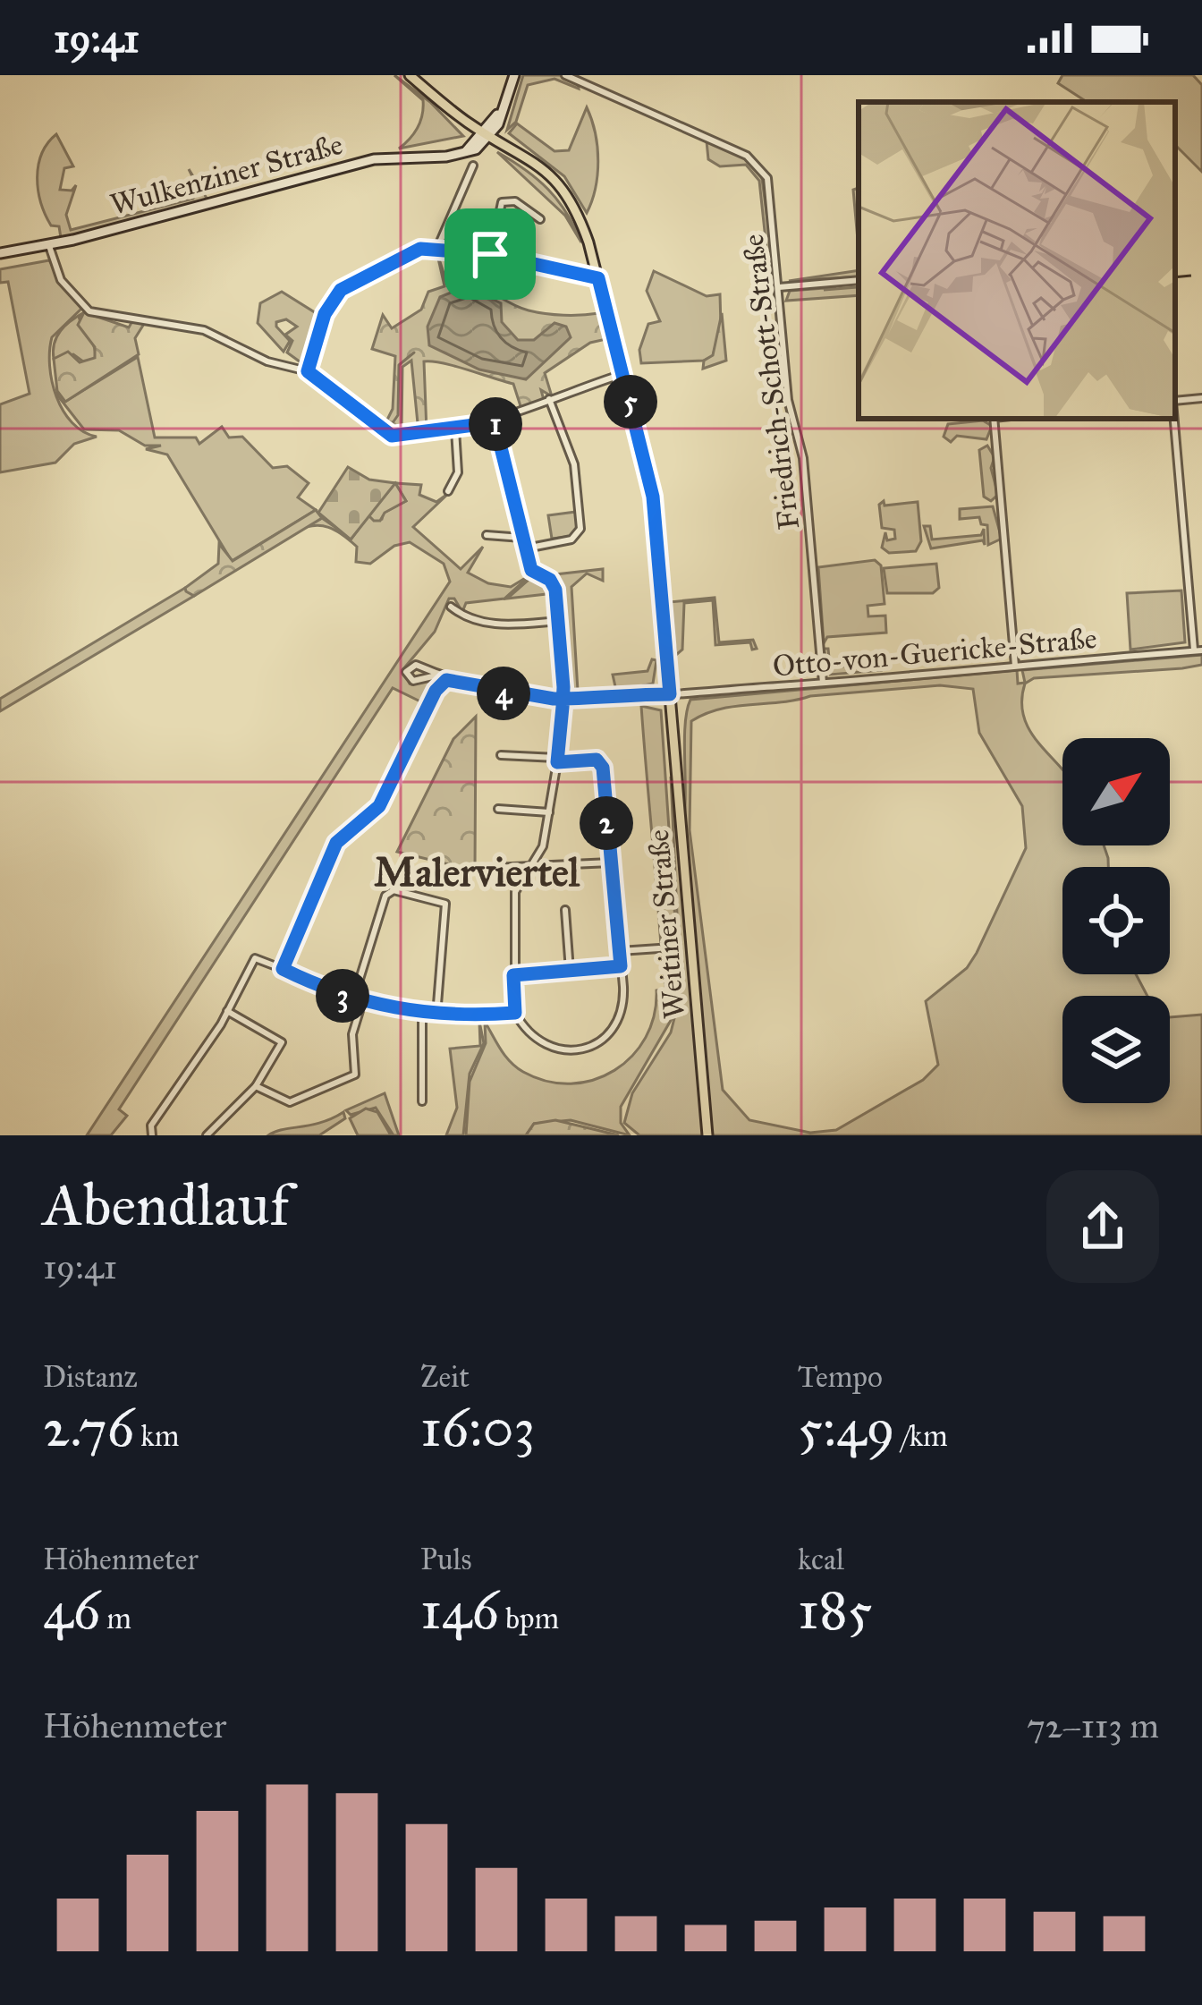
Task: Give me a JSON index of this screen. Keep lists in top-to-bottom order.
{
  "streets": {
    "main road": ["Wulkenziner Straße", "Weitiner Straße"],
    "street": ["Friedrich-Schott-Straße", "Otto-von-Guericke-Straße"]
  },
  "crossings": [
    ["Wulkenziner Straße", "Weitiner Straße"],
    ["Friedrich-Schott-Straße", "Otto-von-Guericke-Straße"],
    ["Otto-von-Guericke-Straße", "Weitiner Straße"]
  ],
  "districts": ["Malerviertel"],
  "north": "top right",
  "page": {
    "status": "19:41",
    "pins": [
      "5",
      "1",
      "4",
      "2",
      "3"
    ],
    "heading": ["Abendlauf", "19:41"],
    "stats": [
      ["Distanz", "2.76 km"],
      ["Zeit", "16:03"],
      ["Tempo", "5:49 /km"],
      ["Höhenmeter", "46 m"],
      ["Puls", "146 bpm"],
      ["kcal", "185"]
    ],
    "chart": ["Höhenmeter", "72–113 m"]
  }
}
